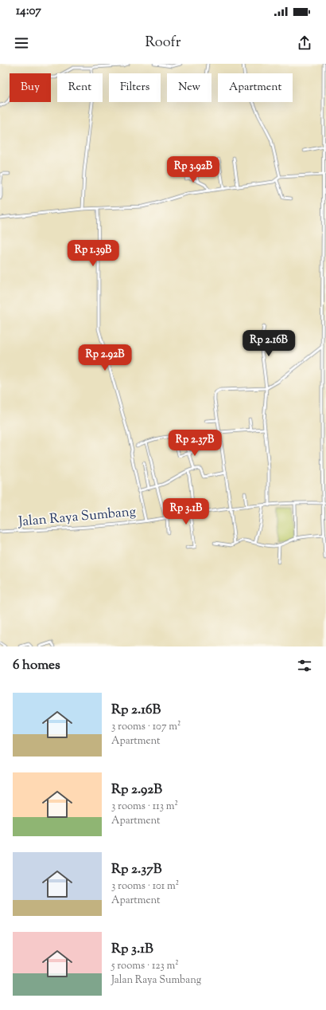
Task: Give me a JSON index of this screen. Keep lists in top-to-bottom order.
{
  "streets": {
    "street": ["Jalan Raya Sumbang"]
  },
  "page": {
    "status": "14:07",
    "header": "Roofr",
    "chip": [
      "Buy",
      "Rent",
      "Filters",
      "New",
      "Apartment"
    ],
    "price": [
      "Rp 3.92B",
      "Rp 1.39B",
      "Rp 2.16B",
      "Rp 2.92B",
      "Rp 2.37B",
      "Rp 3.1B"
    ],
    "heading": "6 homes",
    "list": [
      {
        "name": "Rp 2.16B",
        "note": "3 rooms · 107 m² · Apartment"
      },
      {
        "name": "Rp 2.92B",
        "note": "3 rooms · 113 m² · Apartment"
      },
      {
        "name": "Rp 2.37B",
        "note": "3 rooms · 101 m² · Apartment"
      },
      {
        "name": "Rp 3.1B",
        "note": "5 rooms · 123 m² · Jalan Raya Sumbang"
      }
    ]
  }
}
